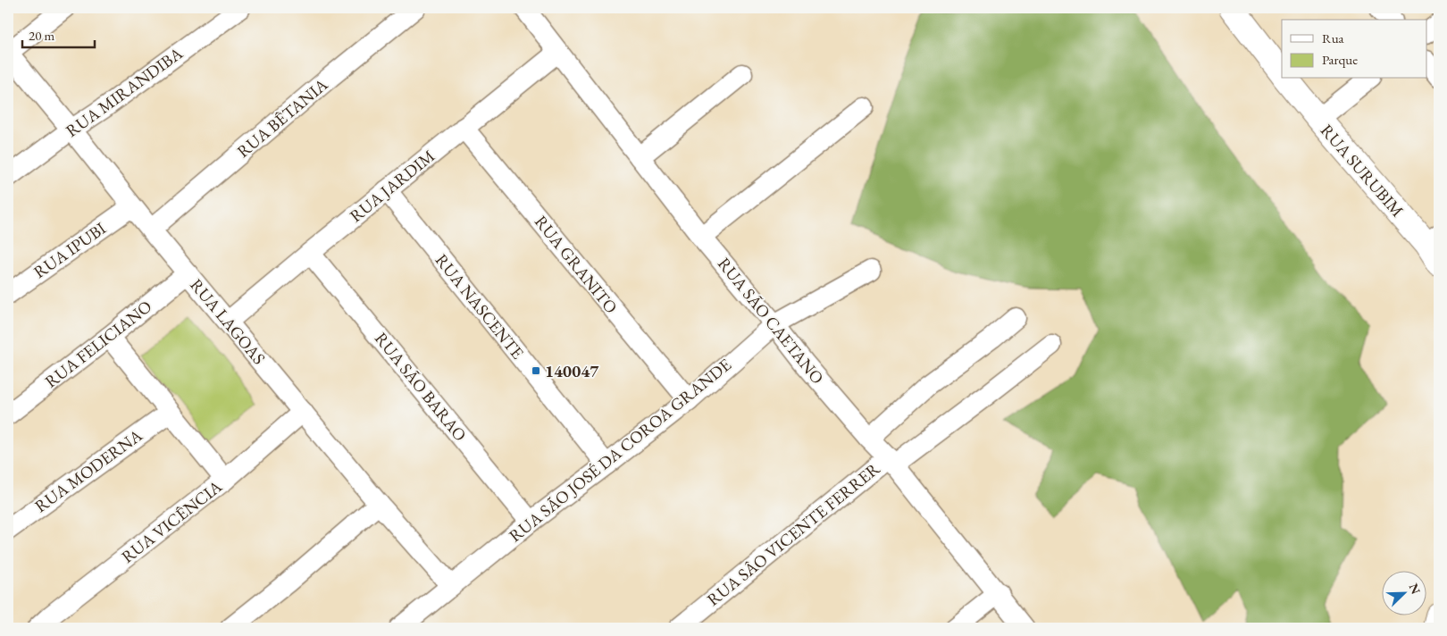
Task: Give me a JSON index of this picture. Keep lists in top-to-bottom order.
{
  "streets": {
    "street": [
      "RUA MIRANDIBA",
      "RUA BÊTANIA",
      "RUA SURUBIM",
      "RUA JARDIM",
      "RUA IPUBI",
      "RUA GRANITO",
      "RUA NASCENTE",
      "RUA SÃO CAETANO",
      "RUA LAGOAS",
      "RUA FELICIANO",
      "RUA SÃO BARAO",
      "RUA SÃO JOSÉ DA COROA GRANDE",
      "RUA MODERNA",
      "RUA VICÊNCIA",
      "RUA SÂO VICENTE FERRER"
    ]
  },
  "crossings": [
    ["RUA MIRANDIBA", "RUA LAGOAS"],
    ["RUA BÊTANIA", "RUA LAGOAS"],
    ["RUA JARDIM", "RUA GRANITO"],
    ["RUA JARDIM", "RUA NASCENTE"],
    ["RUA JARDIM", "RUA SÃO CAETANO"],
    ["RUA JARDIM", "RUA LAGOAS"],
    ["RUA JARDIM", "RUA SÃO BARAO"],
    ["RUA IPUBI", "RUA LAGOAS"],
    ["RUA GRANITO", "RUA SÃO JOSÉ DA COROA GRANDE"],
    ["RUA NASCENTE", "RUA SÃO JOSÉ DA COROA GRANDE"],
    ["RUA SÃO CAETANO", "RUA SÃO JOSÉ DA COROA GRANDE"],
    ["RUA SÃO CAETANO", "RUA SÂO VICENTE FERRER"],
    ["RUA LAGOAS", "RUA FELICIANO"],
    ["RUA LAGOAS", "RUA SÃO JOSÉ DA COROA GRANDE"],
    ["RUA LAGOAS", "RUA VICÊNCIA"],
    ["RUA SÃO BARAO", "RUA SÃO JOSÉ DA COROA GRANDE"]
  ],
  "places": {
    "transit": ["140047"]
  },
  "legend": ["Rua", "Parque"],
  "scale_bar": "20 m",
  "north": "top right"
}
